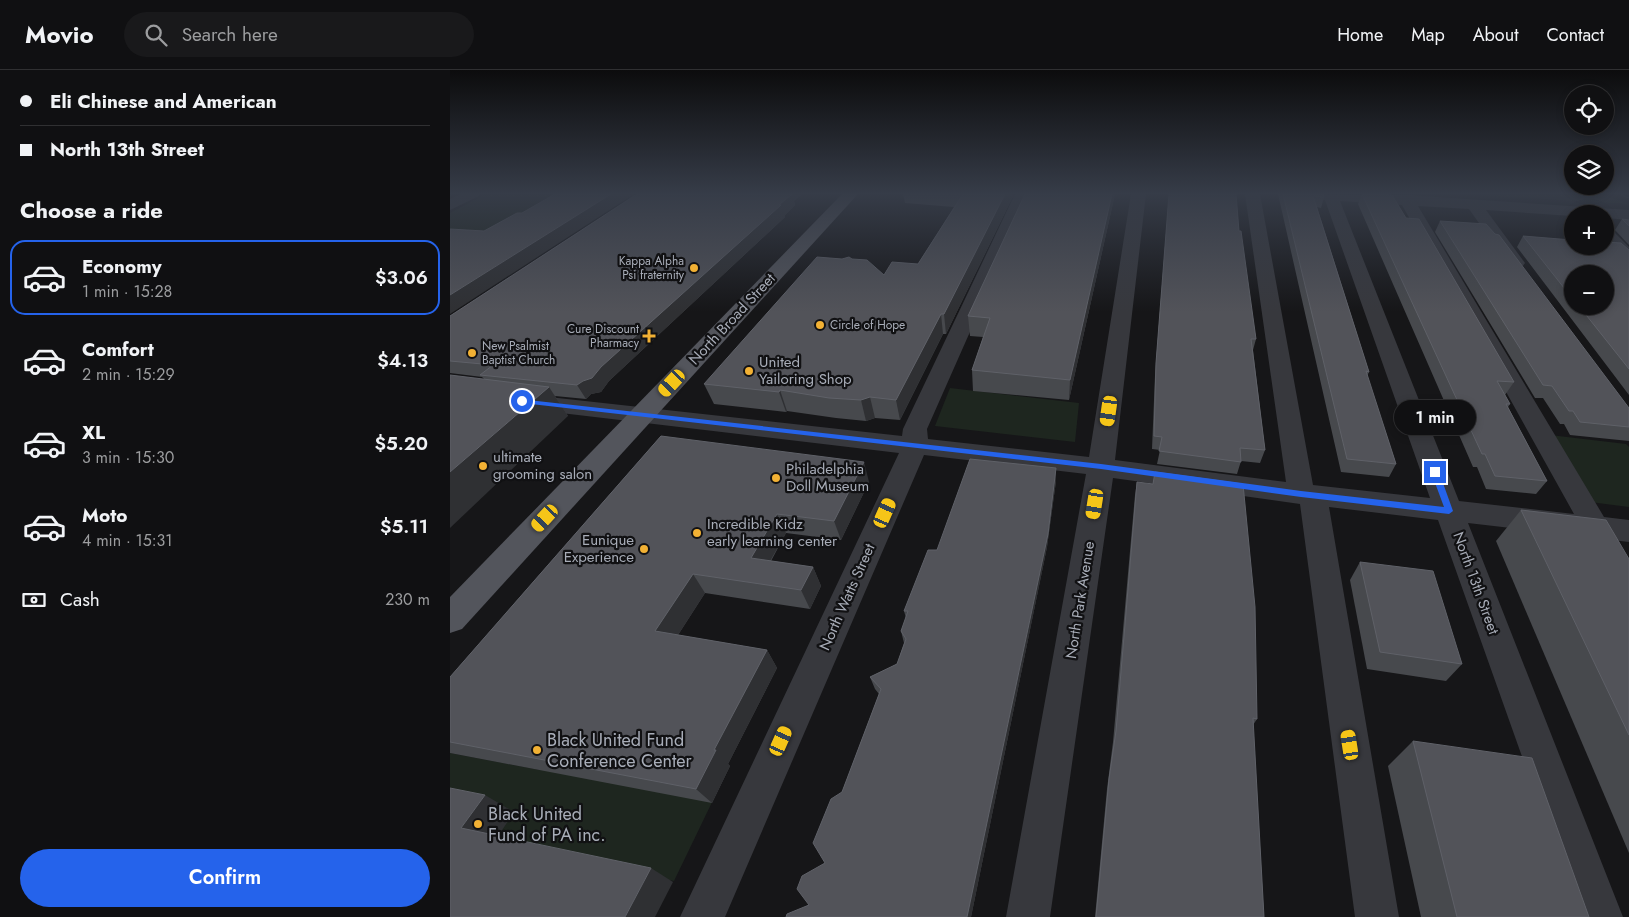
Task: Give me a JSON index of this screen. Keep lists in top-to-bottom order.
{
  "streets": {
    "main road": ["North Broad Street"],
    "street": ["North 13th Street", "North Watts Street", "North Park Avenue"]
  },
  "places": {
    "other": [
      "Kappa Alpha Psi fraternity",
      "Circle of Hope",
      "New Psalmist Baptist Church",
      "United Yailoring Shop",
      "ultimate grooming salon",
      "Philadelphia Doll Museum",
      "Incredible Kidz early learning center",
      "Eunique Experience",
      "Black United Fund Conference Center",
      "Black United Fund of PA inc."
    ],
    "health": ["Cure Discount Pharmacy"]
  },
  "page": {
    "header": "Movio",
    "search": "Search here",
    "nav": [
      "Home",
      "Map",
      "About",
      "Contact"
    ],
    "banner": ["Eli Chinese and American", "North 13th Street"],
    "map_buttons": ["+", "−"],
    "heading": "Choose a ride",
    "list": [
      {
        "name": "Economy",
        "note": "1 min · 15:28",
        "value": "$3.06"
      },
      {
        "name": "Comfort",
        "note": "2 min · 15:29",
        "value": "$4.13"
      },
      {
        "name": "XL",
        "note": "3 min · 15:30",
        "value": "$5.20"
      },
      {
        "name": "Moto",
        "note": "4 min · 15:31",
        "value": "$5.11"
      }
    ],
    "bubble": "1 min",
    "pay": ["Cash", "230 m"],
    "buttons": "Confirm"
  }
}
